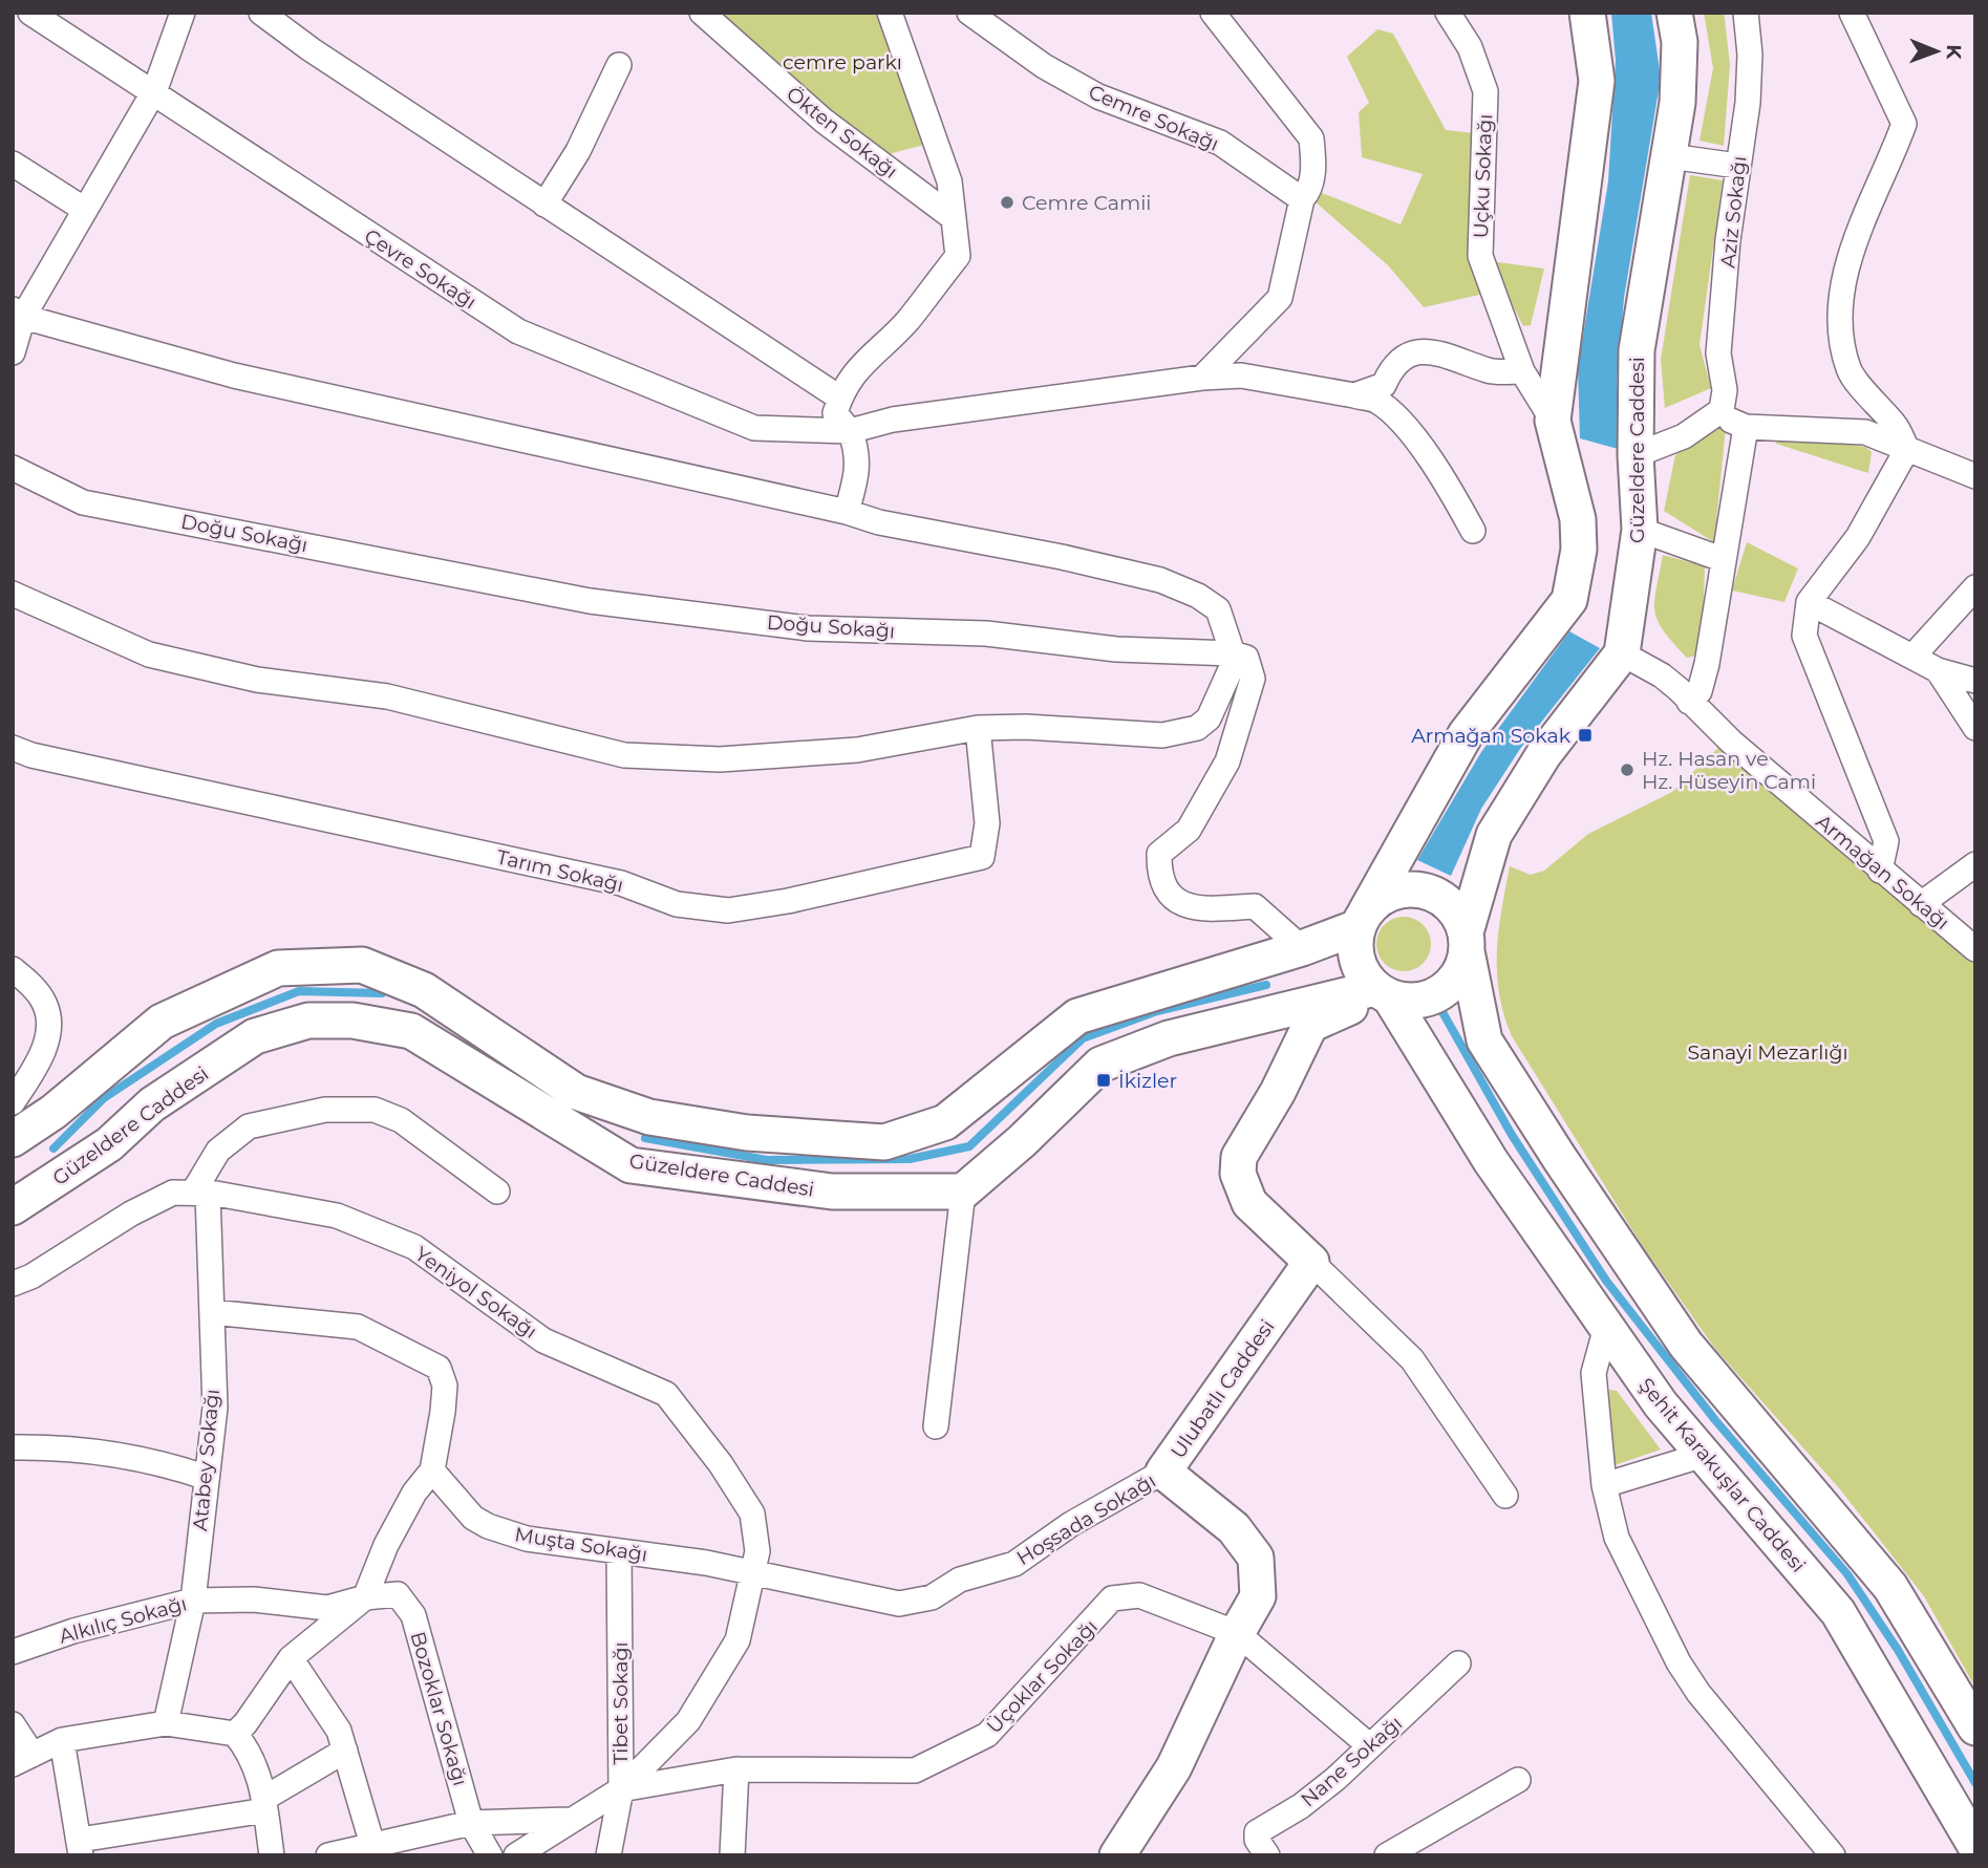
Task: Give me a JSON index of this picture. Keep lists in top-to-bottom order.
{
  "streets": {
    "main road": ["Güzeldere Caddesi", "Ulubatlı Caddesi", "Şehit Karakuşlar Caddesi"],
    "street": [
      "Cemre Sokağı",
      "Ökten Sokağı",
      "Uçku Sokağı",
      "Aziz Sokağı",
      "Çevre Sokağı",
      "Doğu Sokağı",
      "Tarım Sokağı",
      "Armağan Sokağı",
      "Yeniyol Sokağı",
      "Atabey Sokağı",
      "Hoşsada Sokağı",
      "Muşta Sokağı",
      "Alkılıç Sokağı",
      "Üçoklar Sokağı",
      "Tibet Sokağı",
      "Bozoklar Sokağı",
      "Nane Sokağı"
    ]
  },
  "crossings": [
    ["Güzeldere Caddesi", "Armağan Sokağı"],
    ["Güzeldere Caddesi", "Şehit Karakuşlar Caddesi"],
    ["Yeniyol Sokağı", "Atabey Sokağı"],
    ["Yeniyol Sokağı", "Hoşsada Sokağı"],
    ["Yeniyol Sokağı", "Muşta Sokağı"],
    ["Yeniyol Sokağı", "Üçoklar Sokağı"],
    ["Yeniyol Sokağı", "Tibet Sokağı"],
    ["Ulubatlı Caddesi", "Hoşsada Sokağı"],
    ["Ulubatlı Caddesi", "Üçoklar Sokağı"],
    ["Atabey Sokağı", "Alkılıç Sokağı"],
    ["Hoşsada Sokağı", "Muşta Sokağı"],
    ["Muşta Sokağı", "Tibet Sokağı"],
    ["Alkılıç Sokağı", "Bozoklar Sokağı"],
    ["Üçoklar Sokağı", "Tibet Sokağı"],
    ["Üçoklar Sokağı", "Nane Sokağı"]
  ],
  "parks": ["cemre parkı", "Sanayi Mezarlığı"],
  "places": {
    "other": ["Cemre Camii", "Hz. Hasan ve Hz. Hüseyin Cami"],
    "transit": ["Armağan Sokak", "İkizler"]
  },
  "north": "right"
}
